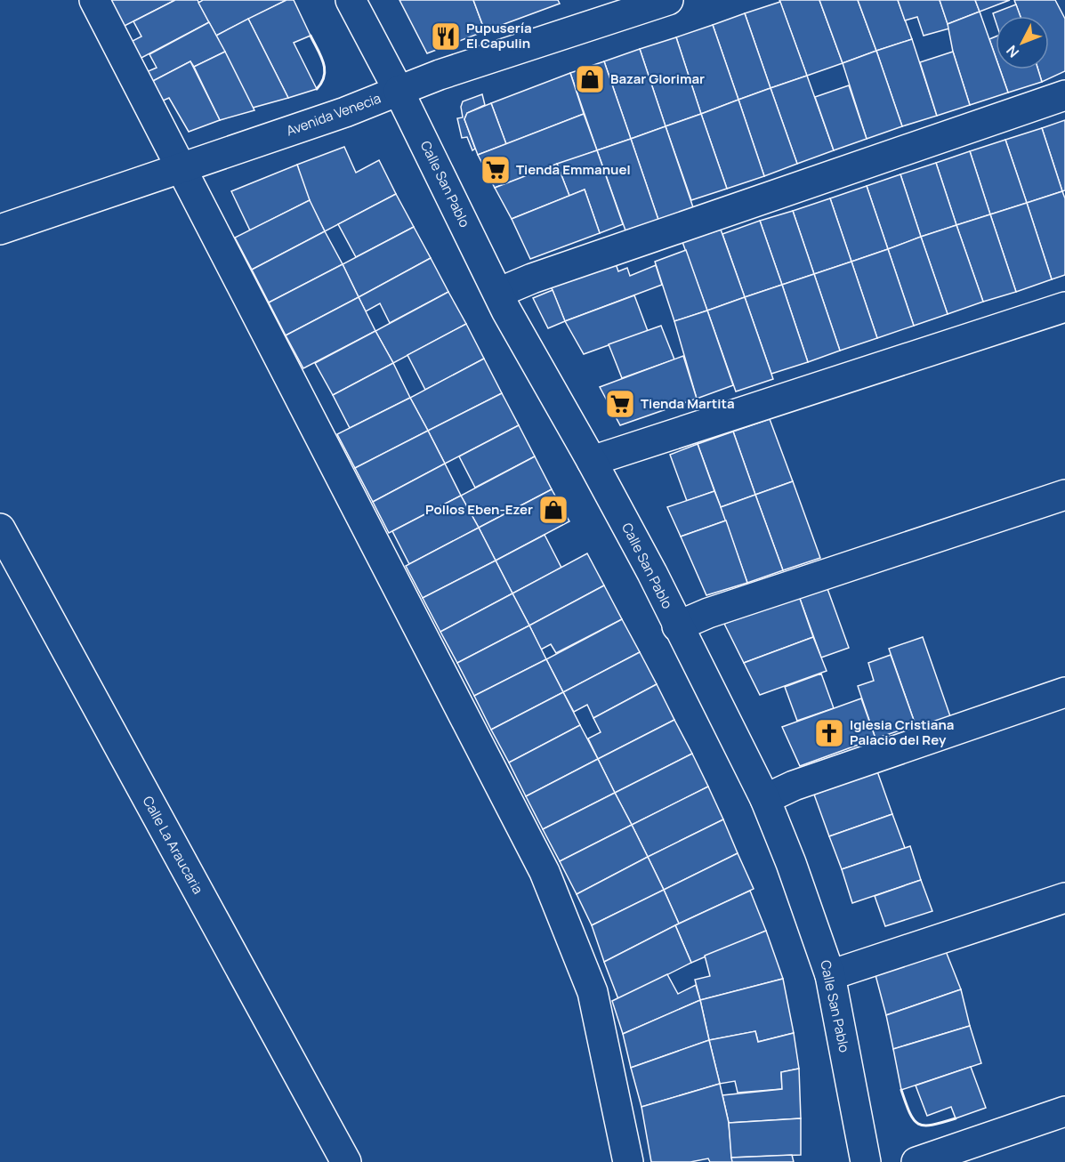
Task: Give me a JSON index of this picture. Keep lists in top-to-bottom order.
{
  "streets": {
    "street": ["Avenida Venecia", "Calle San Pablo", "Calle La Araucaria"]
  },
  "crossings": [
    ["Avenida Venecia", "Calle San Pablo"]
  ],
  "places": {
    "restaurant": ["Pupusería El Capulin"],
    "shop": ["Bazar Glorimar", "Pollos Eben-Ezer"],
    "supermarket": ["Tienda Emmanuel", "Tienda Martita"],
    "church": ["Iglesia Cristiana Palacio del Rey"]
  },
  "north": "bottom left"
}
